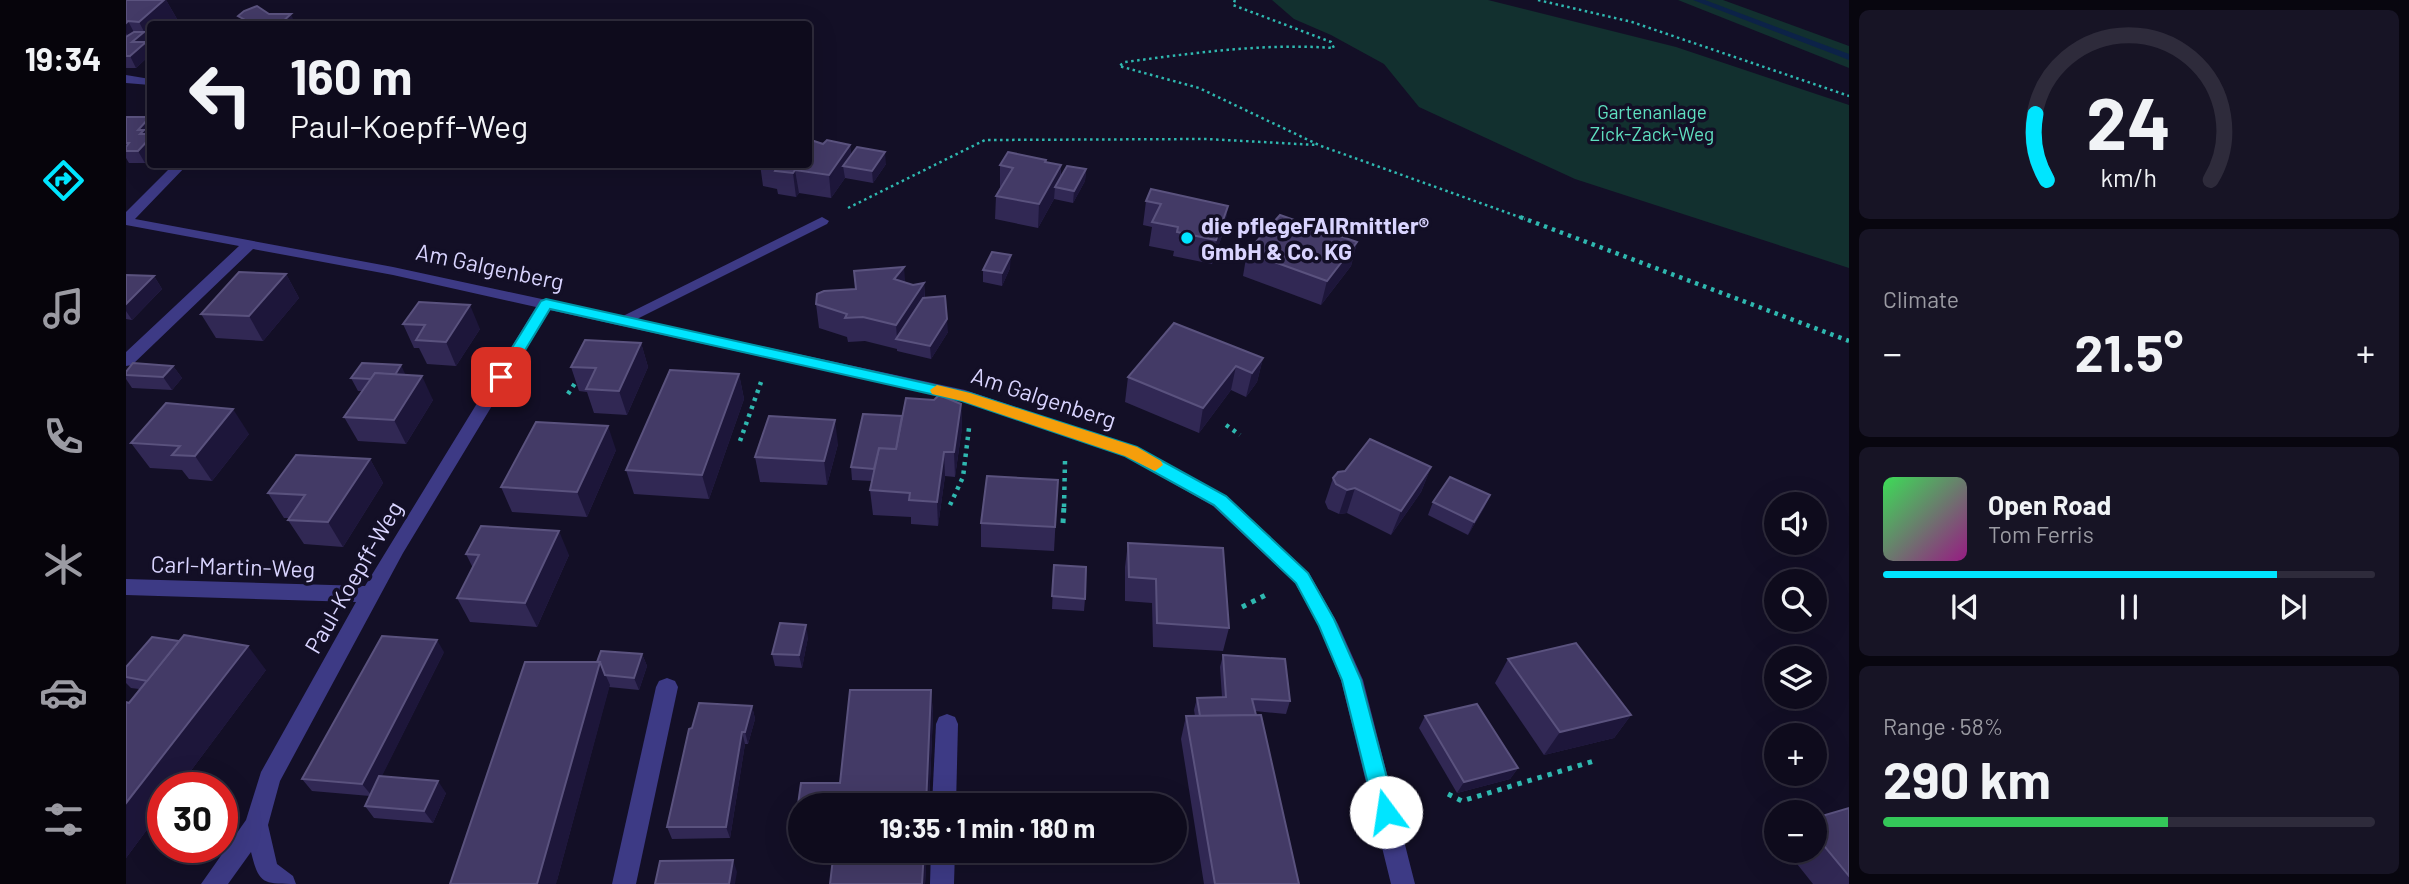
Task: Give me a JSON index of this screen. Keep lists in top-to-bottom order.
{
  "streets": {
    "street": ["Am Galgenberg", "Carl-Martin-Weg", "Paul-Koepff-Weg"]
  },
  "crossings": [
    ["Am Galgenberg", "Paul-Koepff-Weg"],
    ["Carl-Martin-Weg", "Paul-Koepff-Weg"]
  ],
  "parks": ["Gartenanlage Zick-Zack-Weg"],
  "places": ["die pflegeFAIRmittler® GmbH & Co. KG"],
  "page": {
    "tabs": "19:34",
    "turn": ["160 m", "Paul-Koepff-Weg"],
    "tile": [
      "Climate",
      ["Range · 58%", "290 km"]
    ],
    "heat": ["−", "21.5°", "+"],
    "song": ["Open Road", "Tom Ferris"],
    "map_buttons": ["+", "−"],
    "limit": "30",
    "trip": "19:35 · 1 min · 180 m",
    "gauge": ["24", "km/h"]
  }
}
